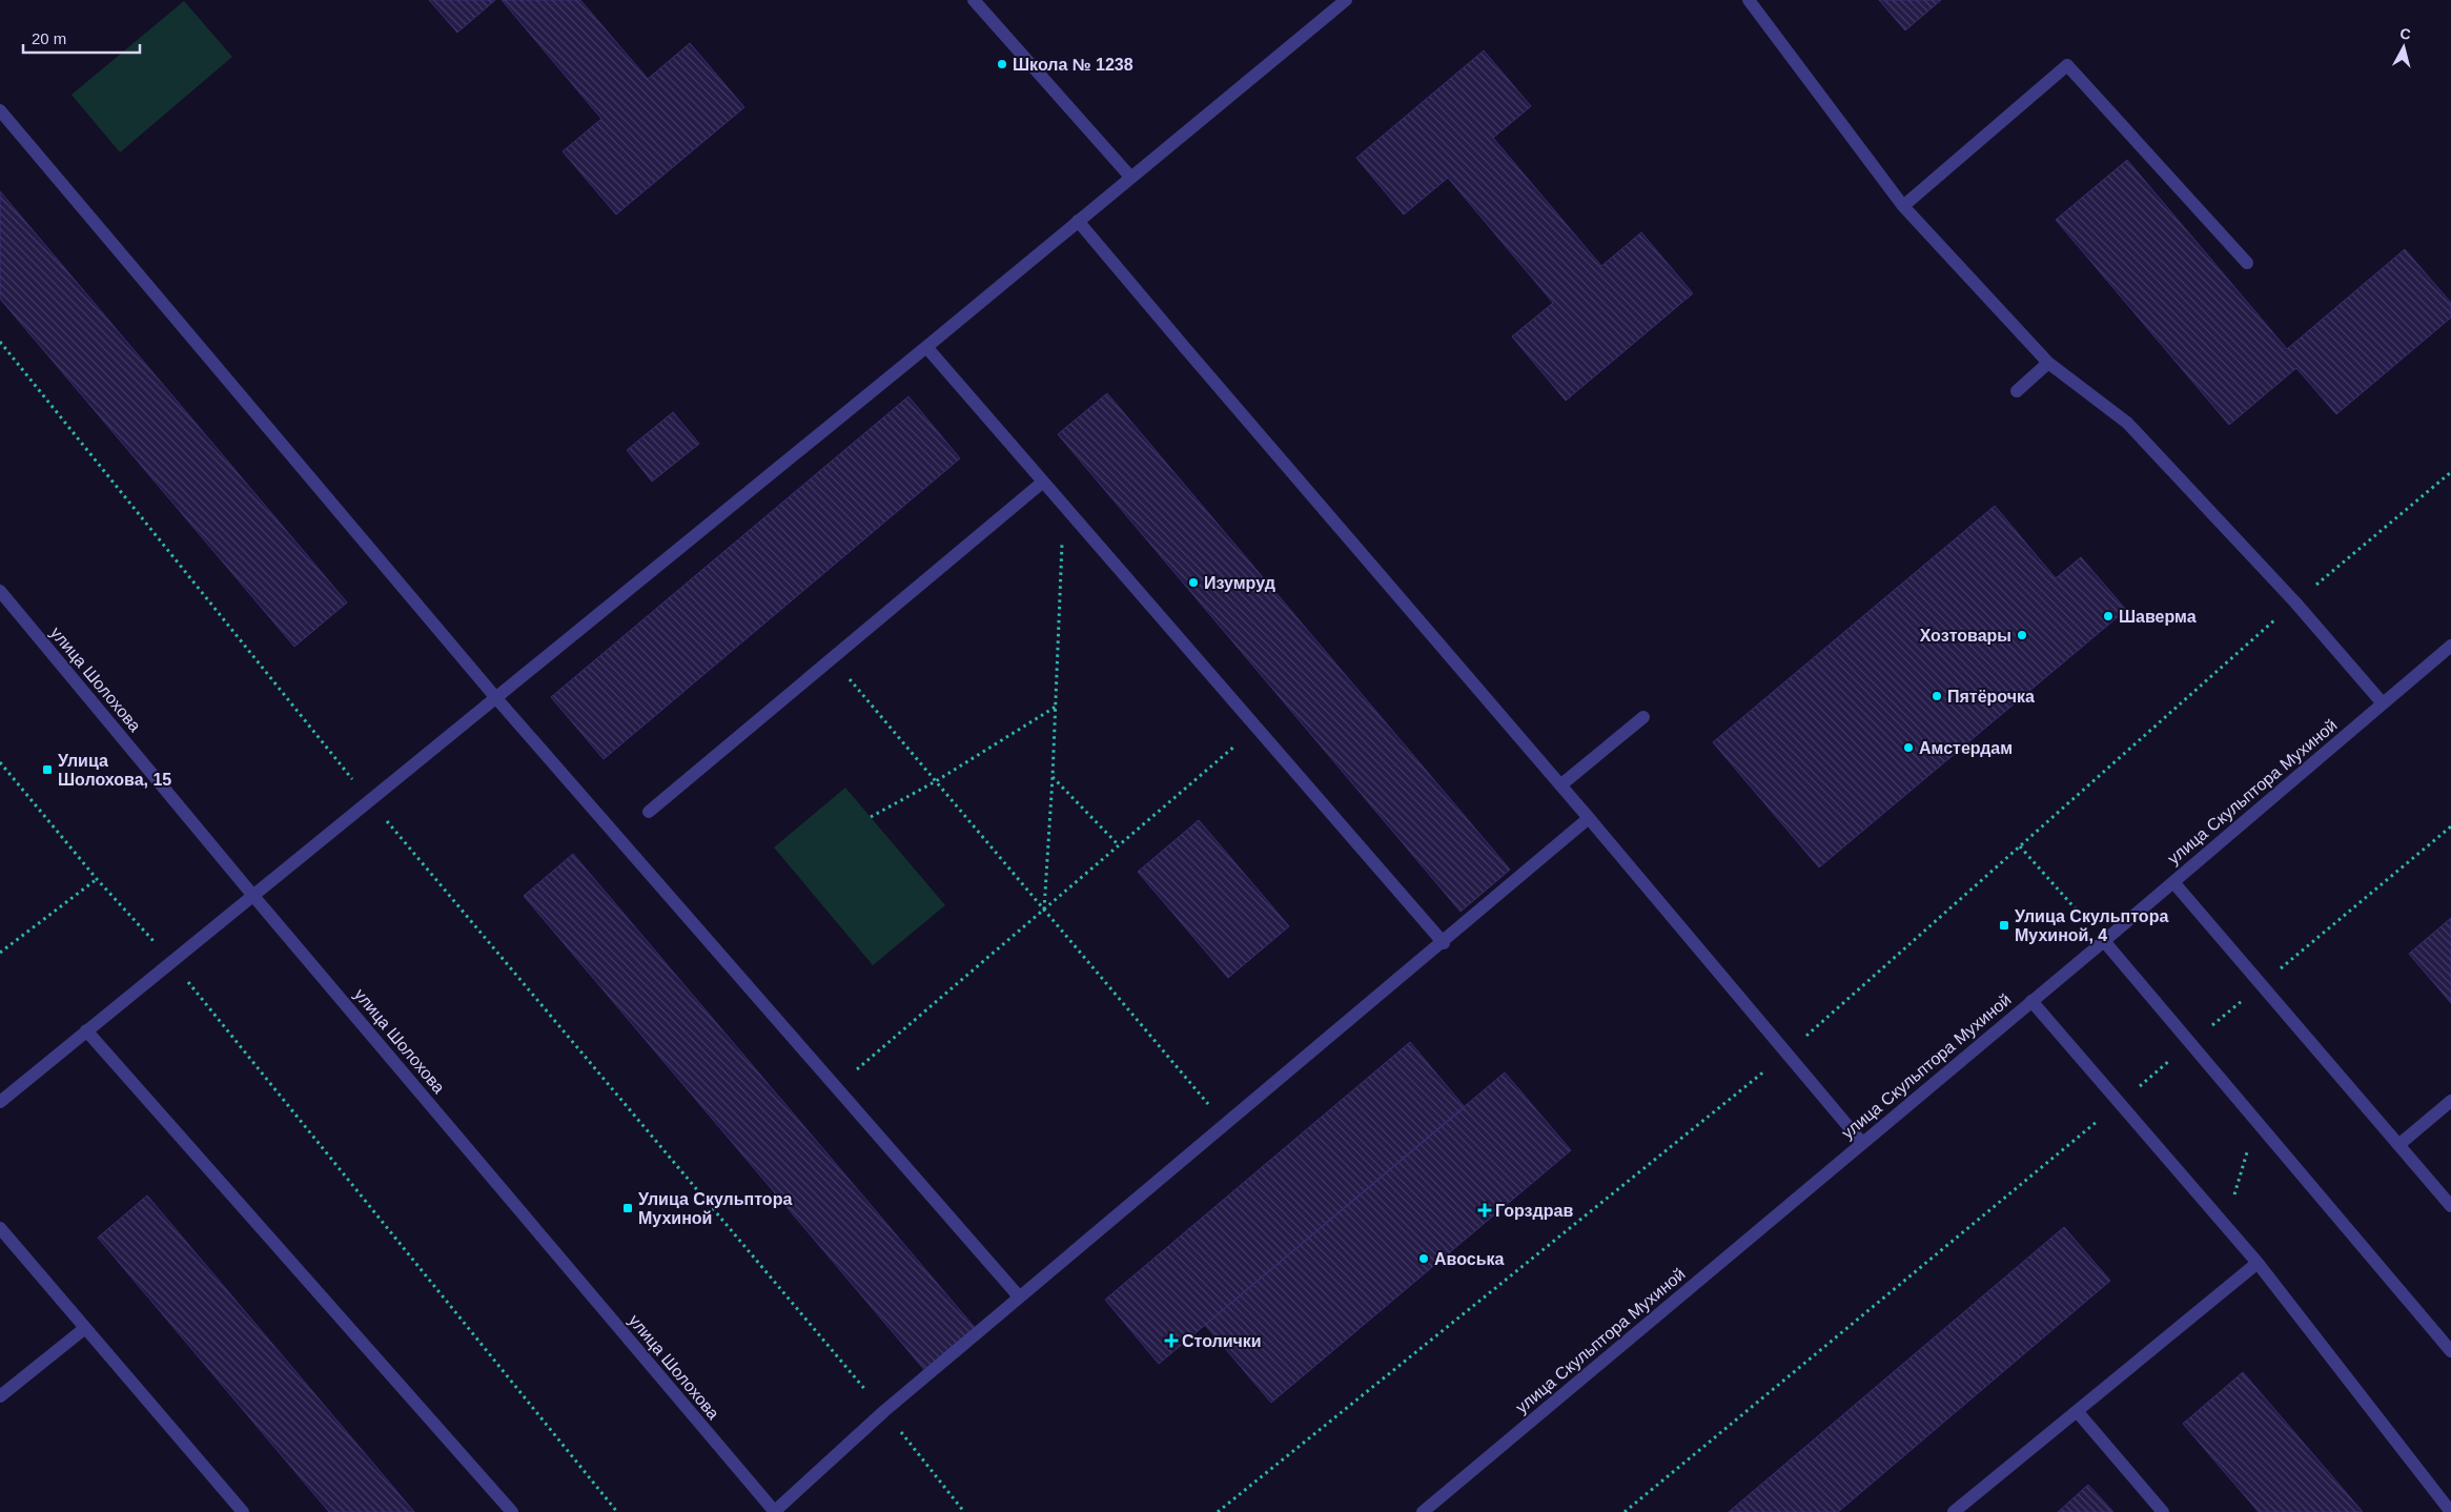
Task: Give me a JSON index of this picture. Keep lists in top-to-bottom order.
{
  "streets": {
    "street": ["улица Шолохова", "улица Скульптора Мухиной"]
  },
  "places": {
    "other": [
      "Школа № 1238",
      "Изумруд",
      "Шаверма",
      "Хозтовары",
      "Пятёрочка",
      "Амстердам",
      "Авоська"
    ],
    "transit": ["Улица Шолохова, 15", "Улица Скульптора Мухиной, 4", "Улица Скульптора Мухиной"],
    "health": ["Горздрав", "Столички"]
  },
  "scale_bar": "20 m",
  "north": "top"
}
